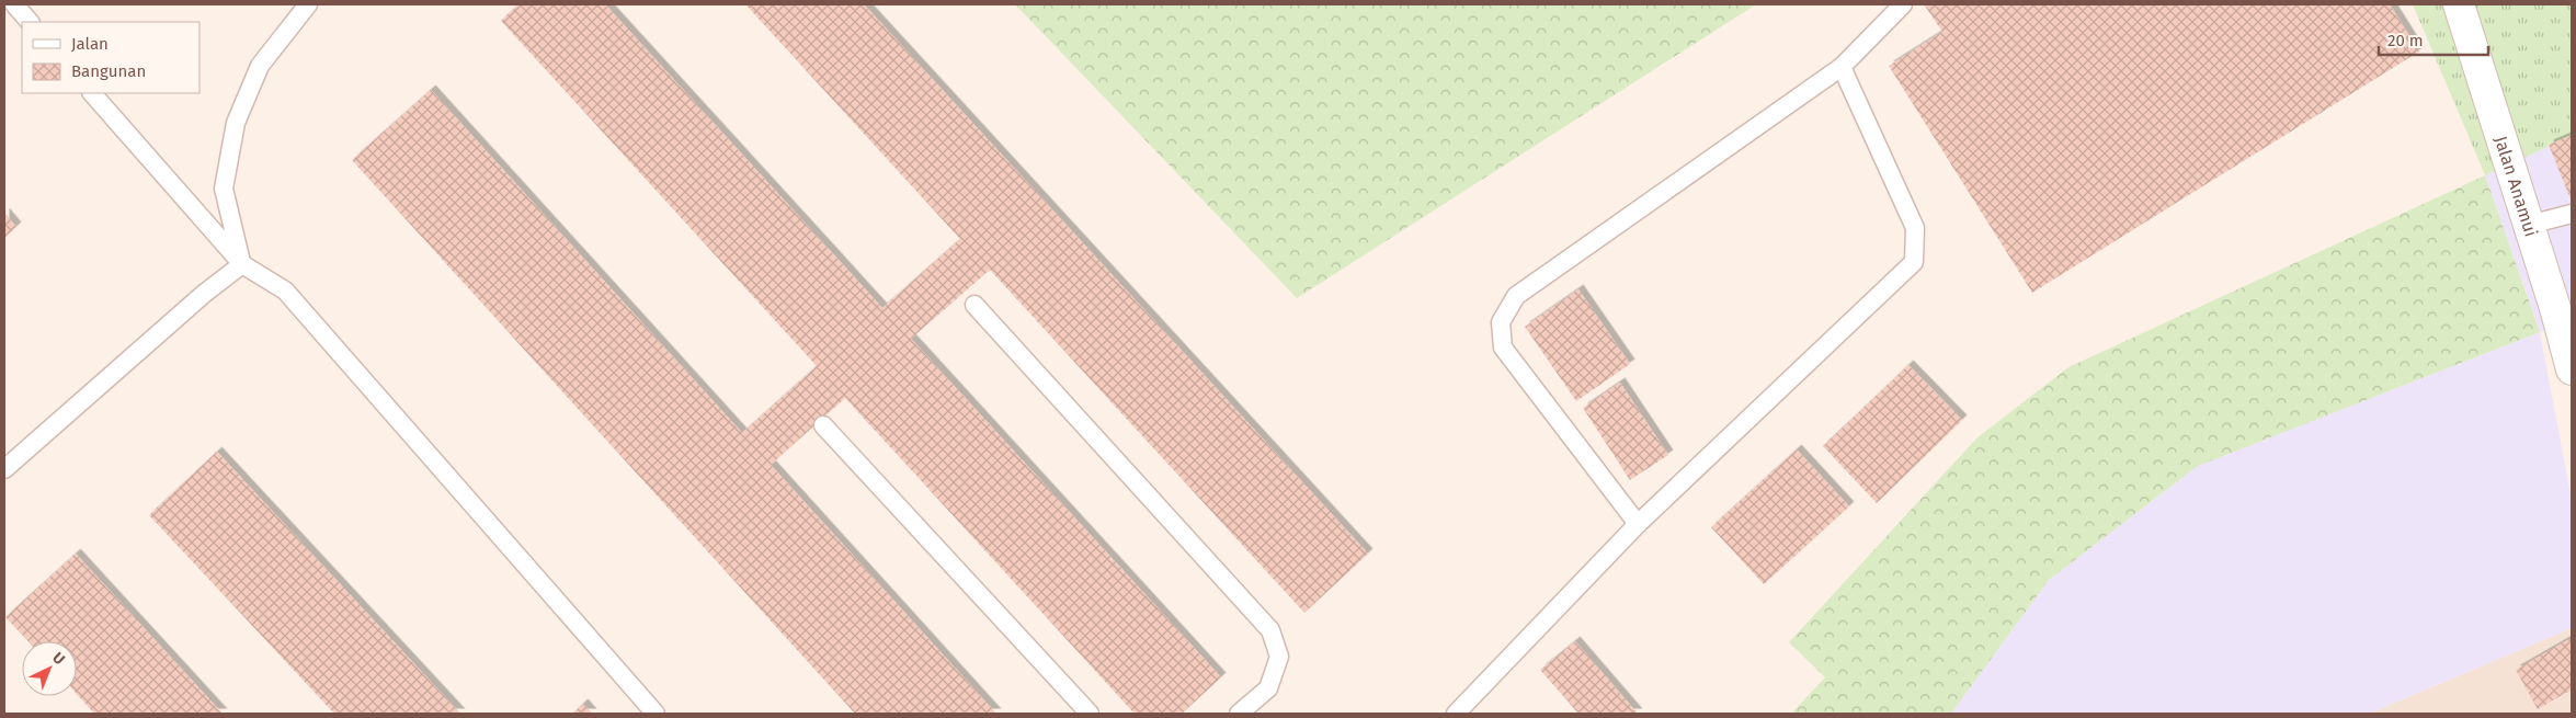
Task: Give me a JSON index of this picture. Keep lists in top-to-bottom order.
{
  "streets": {
    "street": ["Jalan Anamui"]
  },
  "legend": ["Jalan", "Bangunan"],
  "scale_bar": "20 m",
  "north": "top right"
}
